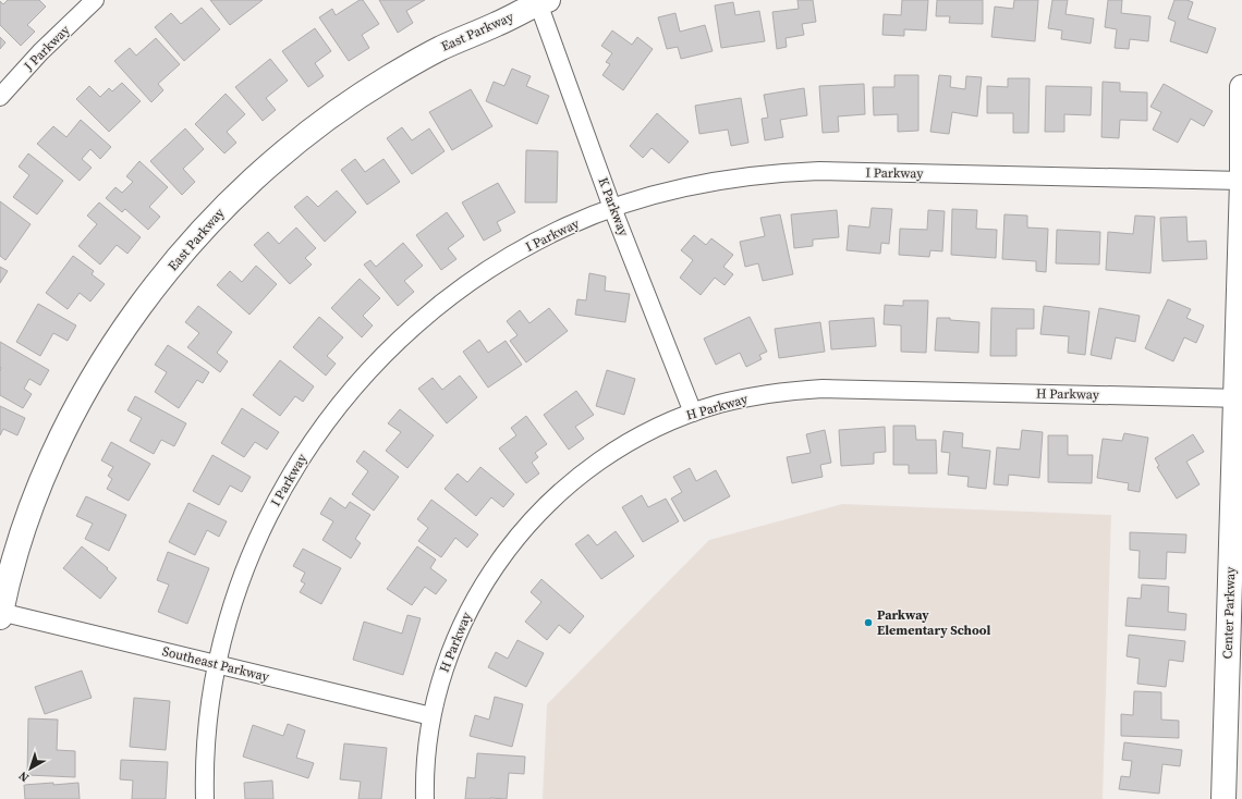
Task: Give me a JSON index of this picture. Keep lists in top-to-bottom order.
{
  "streets": {
    "street": [
      "East Parkway",
      "J Parkway",
      "I Parkway",
      "K Parkway",
      "H Parkway",
      "Center Parkway",
      "Southeast Parkway"
    ]
  },
  "crossings": [
    ["East Parkway", "K Parkway"],
    ["East Parkway", "Southeast Parkway"],
    ["I Parkway", "K Parkway"],
    ["I Parkway", "Center Parkway"],
    ["I Parkway", "Southeast Parkway"],
    ["K Parkway", "H Parkway"],
    ["H Parkway", "Center Parkway"],
    ["H Parkway", "Southeast Parkway"]
  ],
  "places": ["Parkway Elementary School"],
  "north": "bottom left"
}
